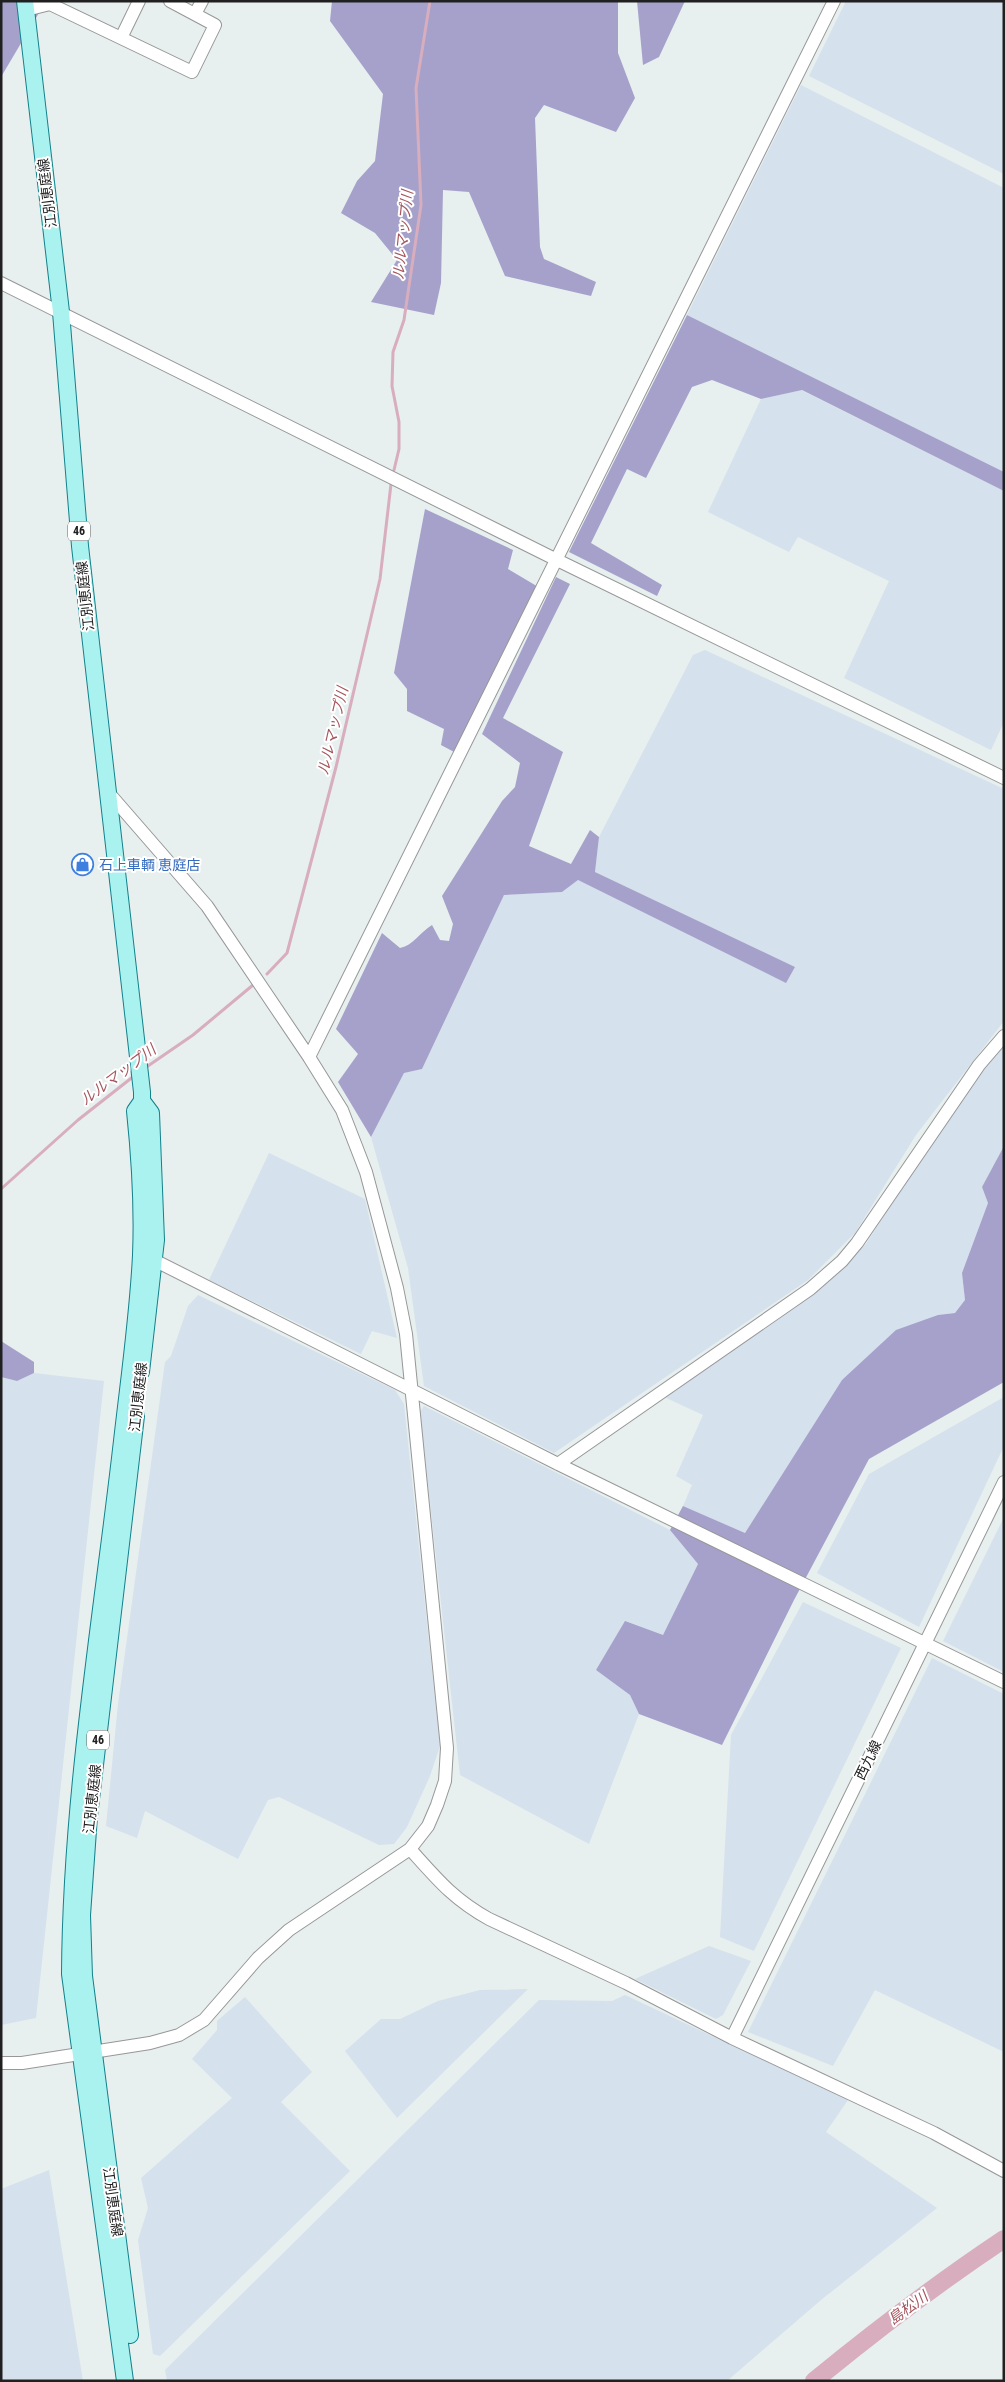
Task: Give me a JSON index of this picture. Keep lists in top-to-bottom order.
{
  "streets": {
    "main road": ["江別恵庭線", "46"],
    "street": ["西九線"]
  },
  "water": ["ルルマップ川", "島松川"],
  "places": {
    "shop": ["石上車輌 恵庭店"]
  }
}
